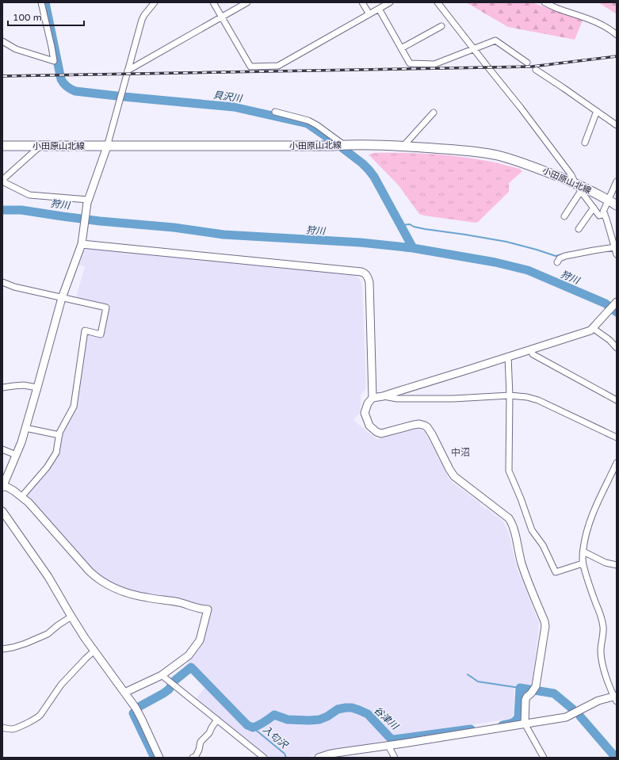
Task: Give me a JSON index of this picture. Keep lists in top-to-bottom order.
{
  "streets": {
    "main road": ["小田原山北線"]
  },
  "districts": ["中沼"],
  "water": [
    "貝沢川",
    "狩川",
    "谷津川",
    "入匂沢"
  ],
  "scale_bar": "100 m"
}
